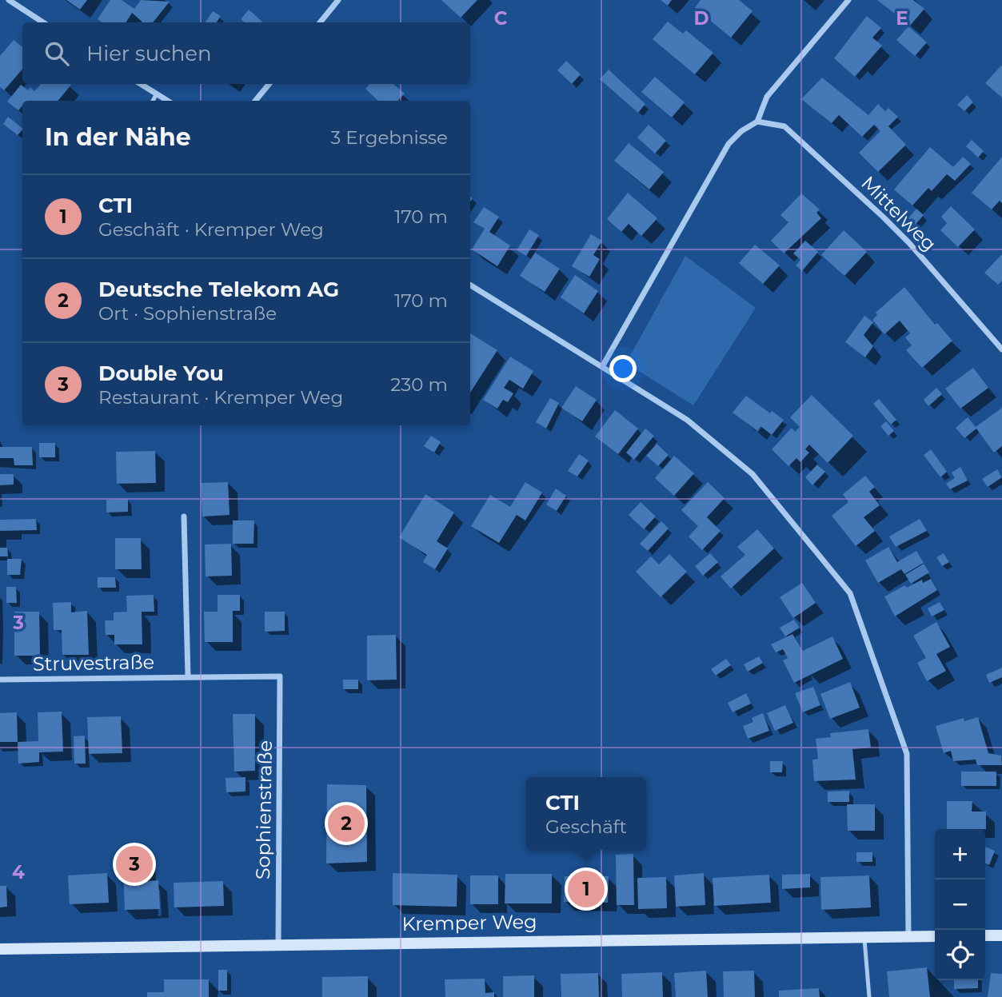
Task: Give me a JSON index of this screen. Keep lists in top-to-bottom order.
{
  "streets": {
    "street": [
      "Mittelweg",
      "Struvestraße",
      "Sophienstraße",
      "Kremper Weg"
    ]
  },
  "crossings": [
    ["Struvestraße", "Sophienstraße"],
    ["Sophienstraße", "Kremper Weg"]
  ],
  "page": {
    "search": "Hier suchen",
    "heading": ["In der Nähe", "3 Ergebnisse"],
    "list": [
      {
        "mark": "1",
        "name": "CTI",
        "note": "Geschäft · Kremper Weg",
        "value": "170 m"
      },
      {
        "mark": "2",
        "name": "Deutsche Telekom AG",
        "note": "Ort · Sophienstraße",
        "value": "170 m"
      },
      {
        "mark": "3",
        "name": "Double You",
        "note": "Restaurant · Kremper Weg",
        "value": "230 m"
      }
    ],
    "popup": ["CTI", "Geschäft"],
    "pins": ["2", "3", "1"],
    "map_buttons": ["+", "−"]
  },
  "grid": {
    "columns": ["C", "D", "E"],
    "rows": ["3", "4"]
  }
}
